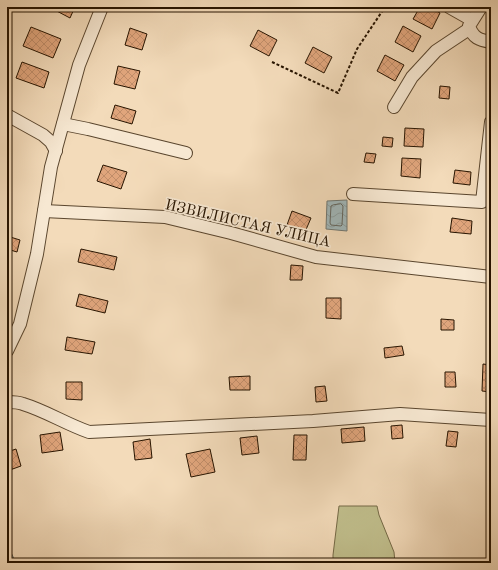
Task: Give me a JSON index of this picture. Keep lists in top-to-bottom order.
{
  "streets": {
    "street": ["ИЗВИЛИСТАЯ УЛИЦА"]
  }
}
